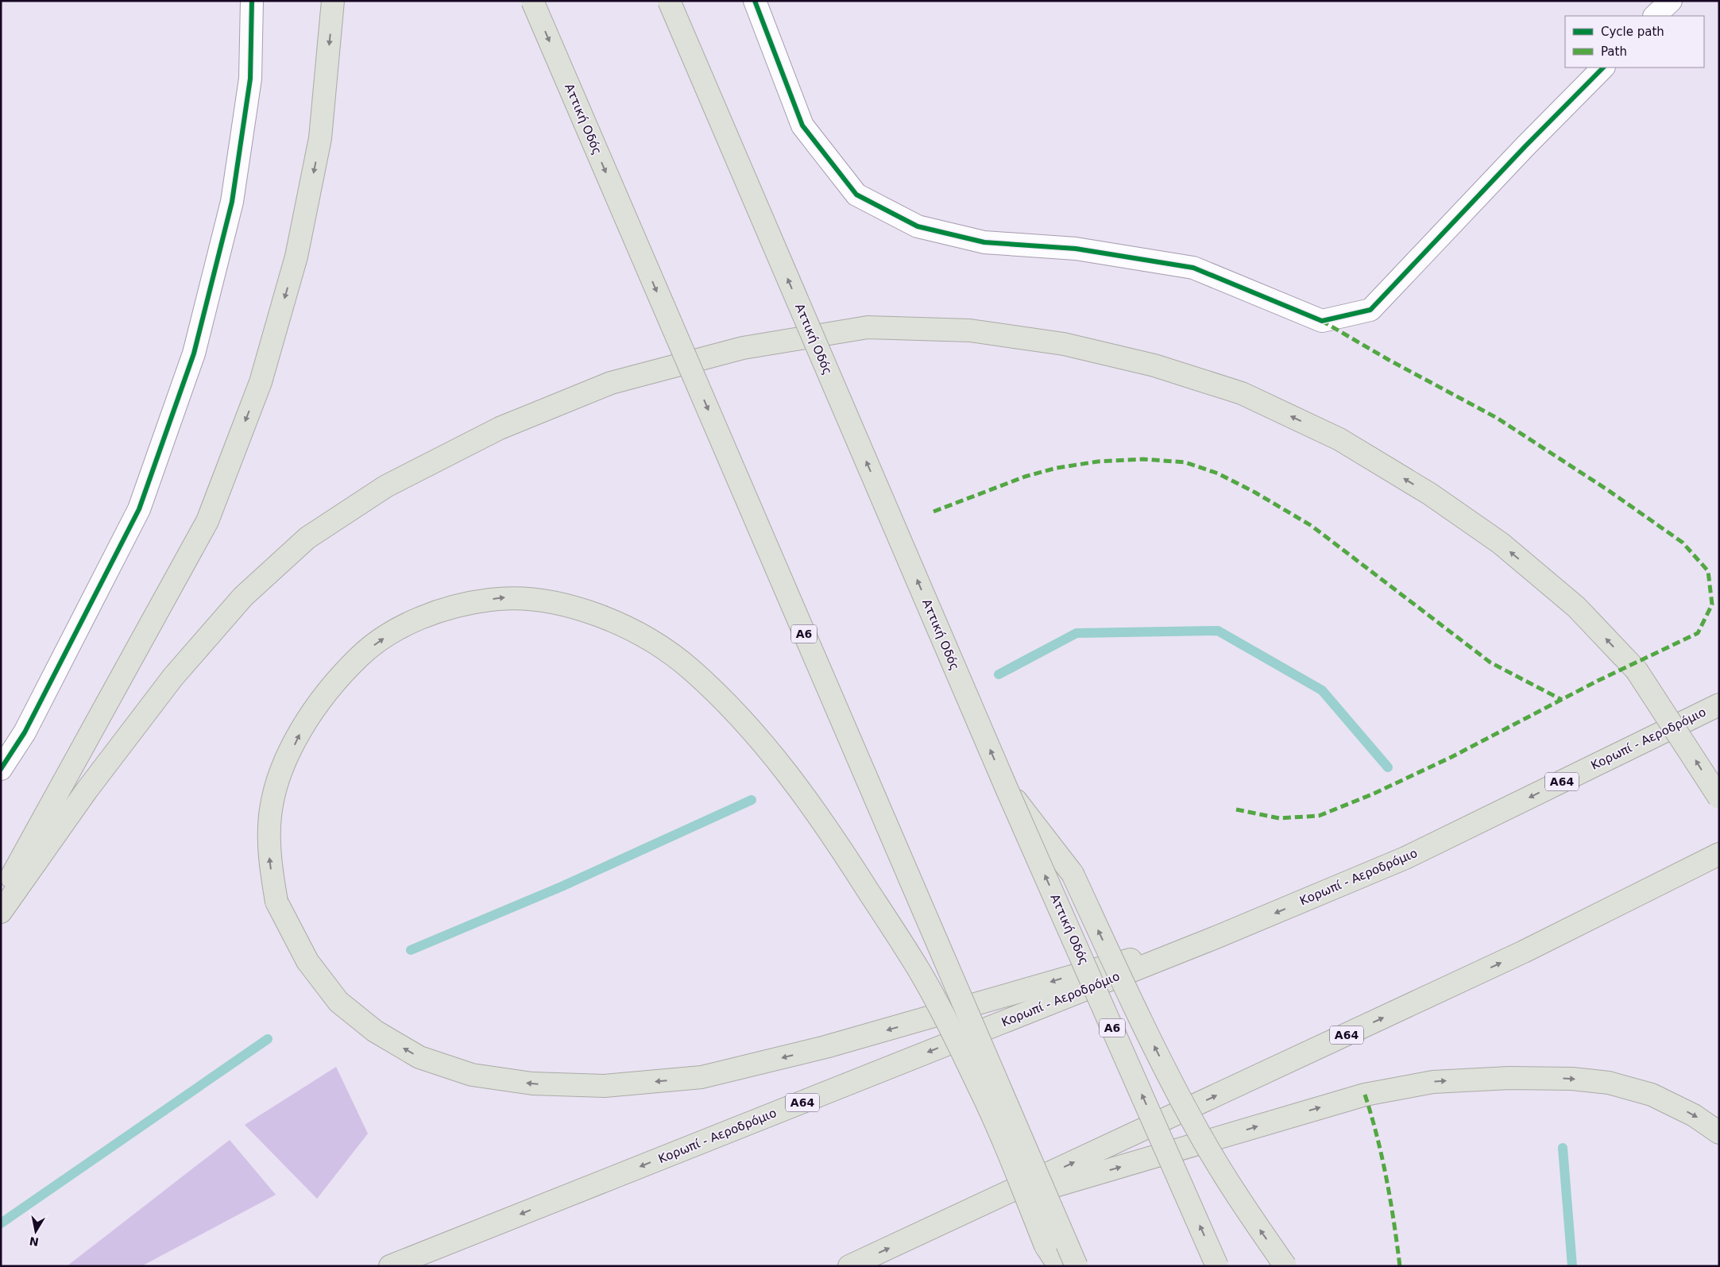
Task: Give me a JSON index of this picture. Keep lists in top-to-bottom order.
{
  "streets": {
    "highway": [
      "Αττική Οδός",
      "Α6",
      "Κορωπί - Αεροδρόμιο",
      "Α64"
    ]
  },
  "legend": ["Cycle path", "Path"],
  "north": "bottom"
}
